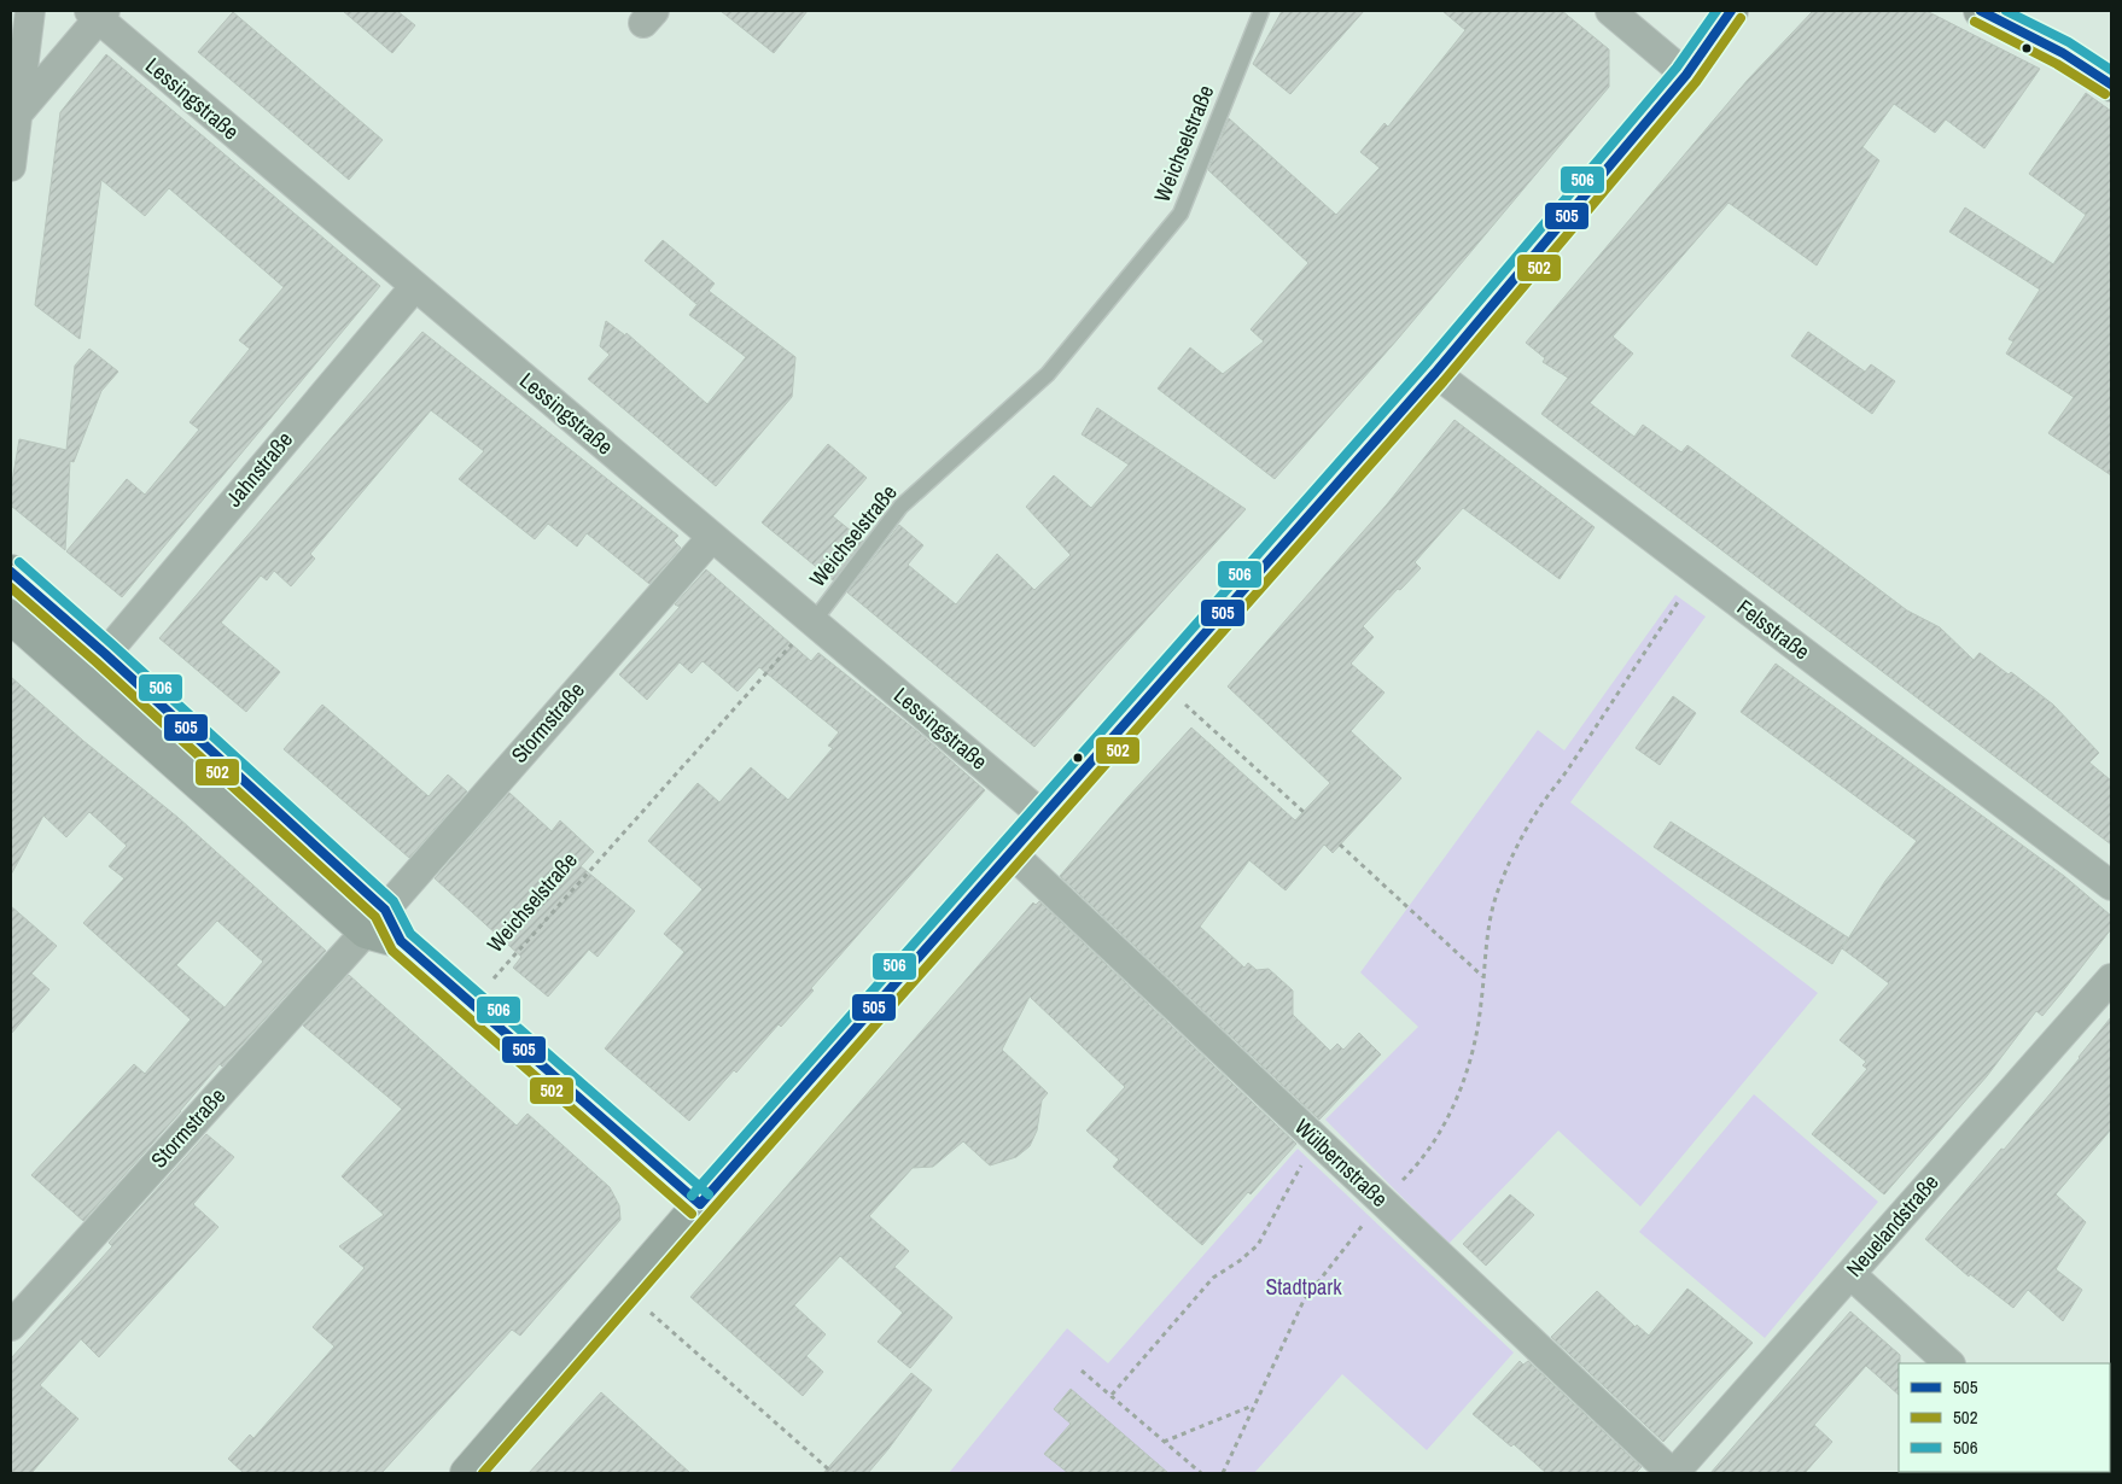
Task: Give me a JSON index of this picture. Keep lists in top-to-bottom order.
{
  "streets": {
    "street": [
      "Lessingstraße",
      "Jahnstraße",
      "Felsstraße",
      "Stormstraße",
      "Wülbernstraße",
      "Neuelandstraße"
    ],
    "lane": ["Weichselstraße"]
  },
  "crossings": [
    ["Lessingstraße", "Weichselstraße"],
    ["Lessingstraße", "Jahnstraße"],
    ["Lessingstraße", "Stormstraße"],
    ["Wülbernstraße", "Neuelandstraße"]
  ],
  "parks": ["Stadtpark"],
  "lines": ["transit line 505", "transit line 506", "transit line 502"],
  "legend": ["505", "502", "506"]
}
